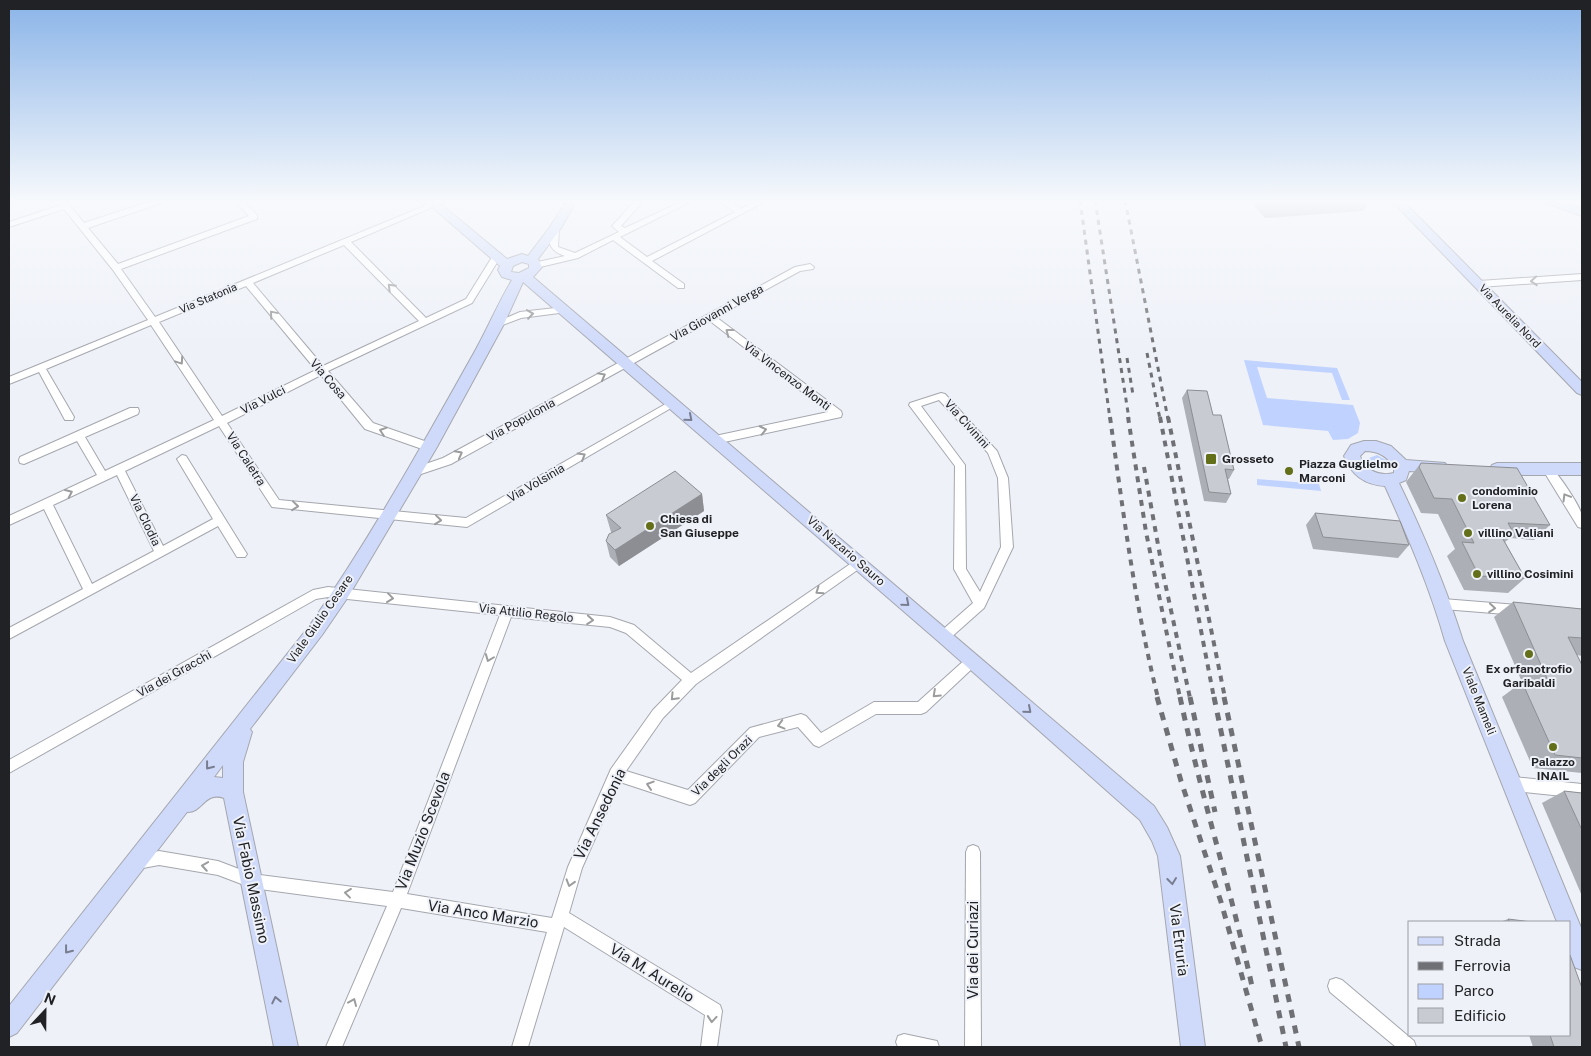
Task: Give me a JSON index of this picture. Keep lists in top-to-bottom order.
{
  "streets": {
    "street": [
      "Via Statonia",
      "Via Giovanni Verga",
      "Via Aurelia Nord",
      "Via Vincenzo Monti",
      "Via Cosa",
      "Via Vulci",
      "Via Populonia",
      "Via Civinini",
      "Via Caletra",
      "Via Volsinia",
      "Via Clodia",
      "Via Nazario Sauro",
      "Via Attilio Regolo",
      "Viale Giulio Cesare",
      "Via dei Gracchi",
      "Viale Mameli",
      "Via degli Orazi",
      "Via Ansedonia",
      "Via Muzio Scevola",
      "Via Fabio Massimo",
      "Via Anco Marzio",
      "Via Etruria",
      "Via dei Curiazi",
      "Via M. Aurelio"
    ]
  },
  "crossings": [
    ["Via Statonia", "Via Cosa"],
    ["Via Statonia", "Via Caletra"],
    ["Via Giovanni Verga", "Via Vincenzo Monti"],
    ["Via Giovanni Verga", "Via Populonia"],
    ["Via Giovanni Verga", "Via Nazario Sauro"],
    ["Via Vincenzo Monti", "Via Nazario Sauro"],
    ["Via Cosa", "Via Vulci"],
    ["Via Cosa", "Viale Giulio Cesare"],
    ["Via Vulci", "Via Caletra"],
    ["Via Vulci", "Via Clodia"],
    ["Via Populonia", "Via Nazario Sauro"],
    ["Via Populonia", "Viale Giulio Cesare"],
    ["Via Civinini", "Via Nazario Sauro"],
    ["Via Caletra", "Via Volsinia"],
    ["Via Caletra", "Viale Giulio Cesare"],
    ["Via Volsinia", "Via Nazario Sauro"],
    ["Via Volsinia", "Viale Giulio Cesare"],
    ["Via Nazario Sauro", "Viale Giulio Cesare"],
    ["Via Nazario Sauro", "Via degli Orazi"],
    ["Via Nazario Sauro", "Via Ansedonia"],
    ["Via Nazario Sauro", "Via Etruria"],
    ["Via Attilio Regolo", "Viale Giulio Cesare"],
    ["Via Attilio Regolo", "Via dei Gracchi"],
    ["Via Attilio Regolo", "Via Ansedonia"],
    ["Via Attilio Regolo", "Via Muzio Scevola"],
    ["Viale Giulio Cesare", "Via dei Gracchi"],
    ["Viale Giulio Cesare", "Via Fabio Massimo"],
    ["Viale Giulio Cesare", "Via Anco Marzio"],
    ["Via degli Orazi", "Via Ansedonia"],
    ["Via Ansedonia", "Via Anco Marzio"],
    ["Via Ansedonia", "Via M. Aurelio"],
    ["Via Muzio Scevola", "Via Anco Marzio"],
    ["Via Fabio Massimo", "Via Anco Marzio"],
    ["Via Anco Marzio", "Via M. Aurelio"]
  ],
  "one_way": [
    "Via Cosa",
    "Via Populonia",
    "Via Volsinia",
    "Via Nazario Sauro",
    "Via Attilio Regolo",
    "Via degli Orazi",
    "Via Ansedonia",
    "Via Fabio Massimo",
    "Via Anco Marzio",
    "Via Etruria",
    "Via M. Aurelio"
  ],
  "places": {
    "transit": ["Grosseto"],
    "other": [
      "Piazza Guglielmo Marconi",
      "condominio Lorena",
      "Chiesa di San Giuseppe",
      "villino Valiani",
      "villino Cosimini",
      "Ex orfanotrofio Garibaldi",
      "Palazzo INAIL"
    ]
  },
  "legend": [
    "Strada",
    "Ferrovia",
    "Parco",
    "Edificio"
  ],
  "north": "top"
}
